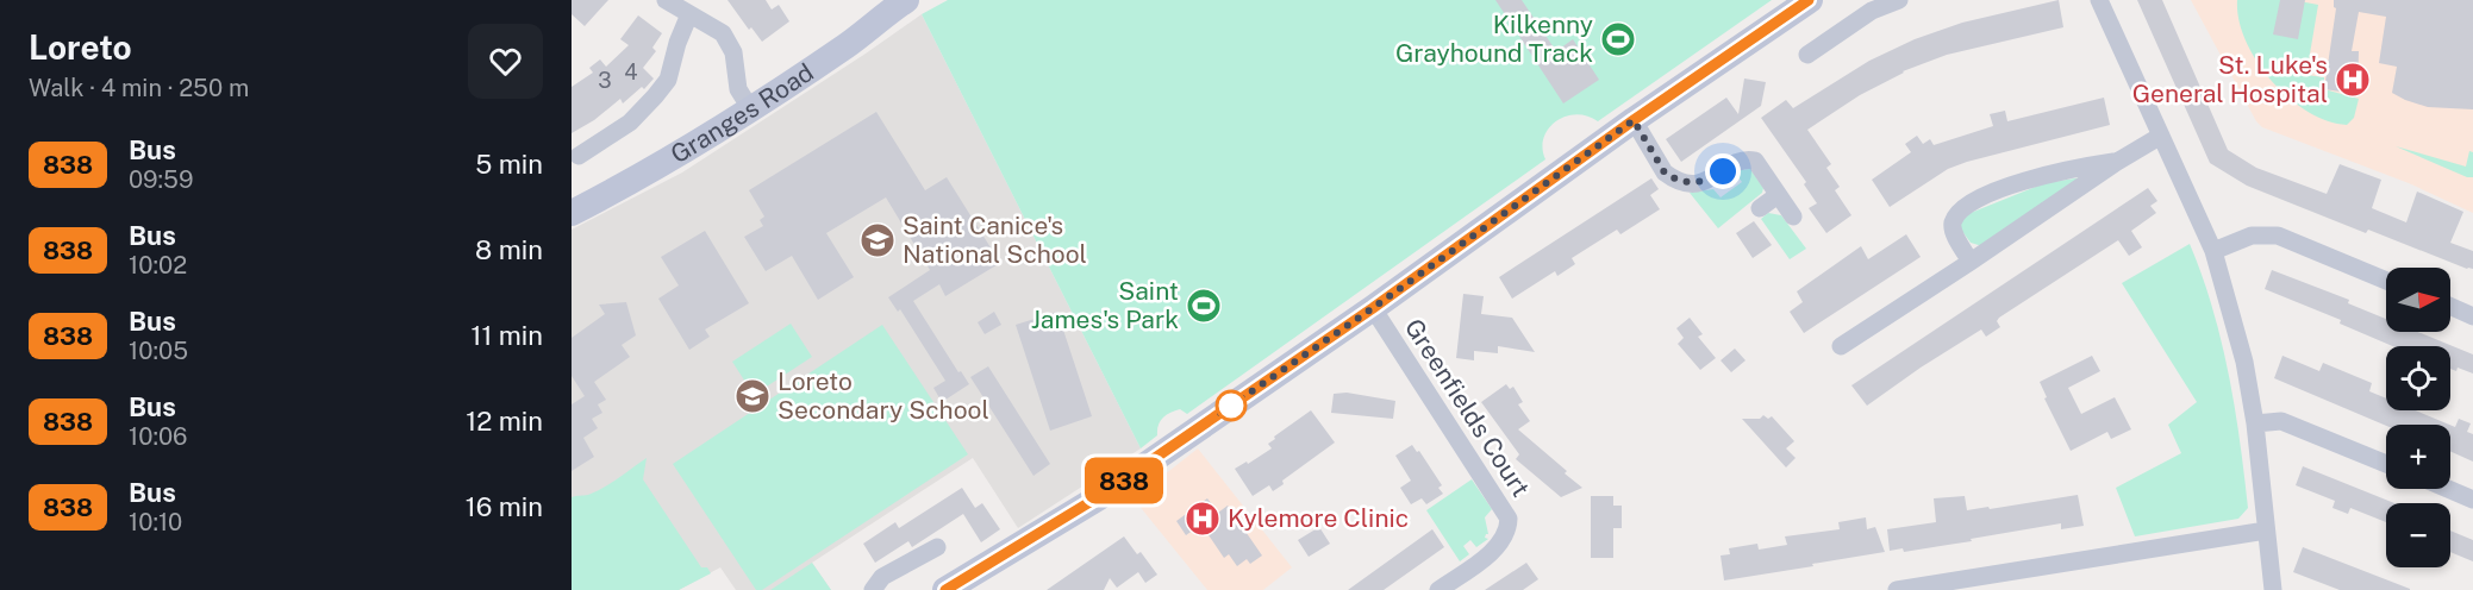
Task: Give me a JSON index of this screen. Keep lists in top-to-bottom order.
{
  "streets": {
    "main road": ["Granges Road"],
    "street": ["Greenfields Court"]
  },
  "places": {
    "sports": ["Kilkenny Grayhound Track", "Saint James's Park"],
    "hospital": ["St. Luke's General Hospital", "Kylemore Clinic"],
    "school or university": ["Saint Canice's National School", "Loreto Secondary School"]
  },
  "lines": ["bus line 838"],
  "house_numbers": ["4", "3"],
  "north": "right",
  "page": {
    "heading": ["Loreto", "Walk · 4 min · 250 m"],
    "on_map": "838",
    "list": [
      {
        "mark": "838",
        "name": "Bus",
        "note": "09:59",
        "value": "5 min"
      },
      {
        "mark": "838",
        "name": "Bus",
        "note": "10:02",
        "value": "8 min"
      },
      {
        "mark": "838",
        "name": "Bus",
        "note": "10:05",
        "value": "11 min"
      },
      {
        "mark": "838",
        "name": "Bus",
        "note": "10:06",
        "value": "12 min"
      },
      {
        "mark": "838",
        "name": "Bus",
        "note": "10:10",
        "value": "16 min"
      }
    ],
    "map_buttons": ["+", "−"]
  }
}
